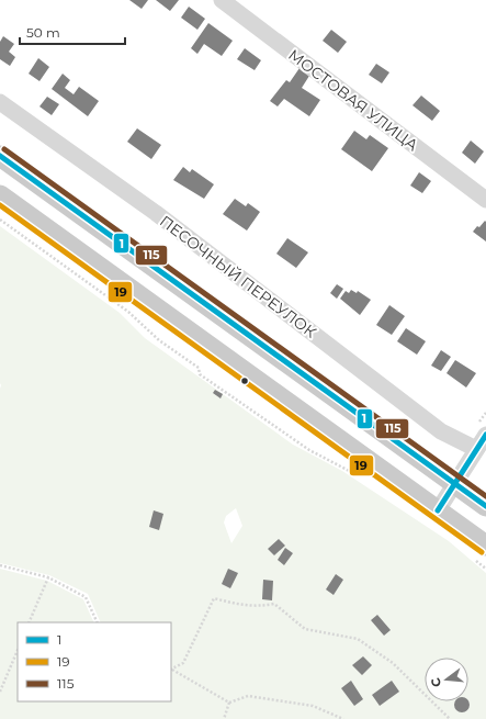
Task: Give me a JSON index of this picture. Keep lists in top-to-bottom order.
{
  "streets": {
    "street": ["МОСТОВАЯ УЛИЦА", "ПЕСОЧНЫЙ ПЕРЕУЛОК"]
  },
  "lines": ["transit line 115", "transit line 1", "transit line 19"],
  "legend": ["1", "19", "115"],
  "scale_bar": "50 m",
  "north": "left"
}
